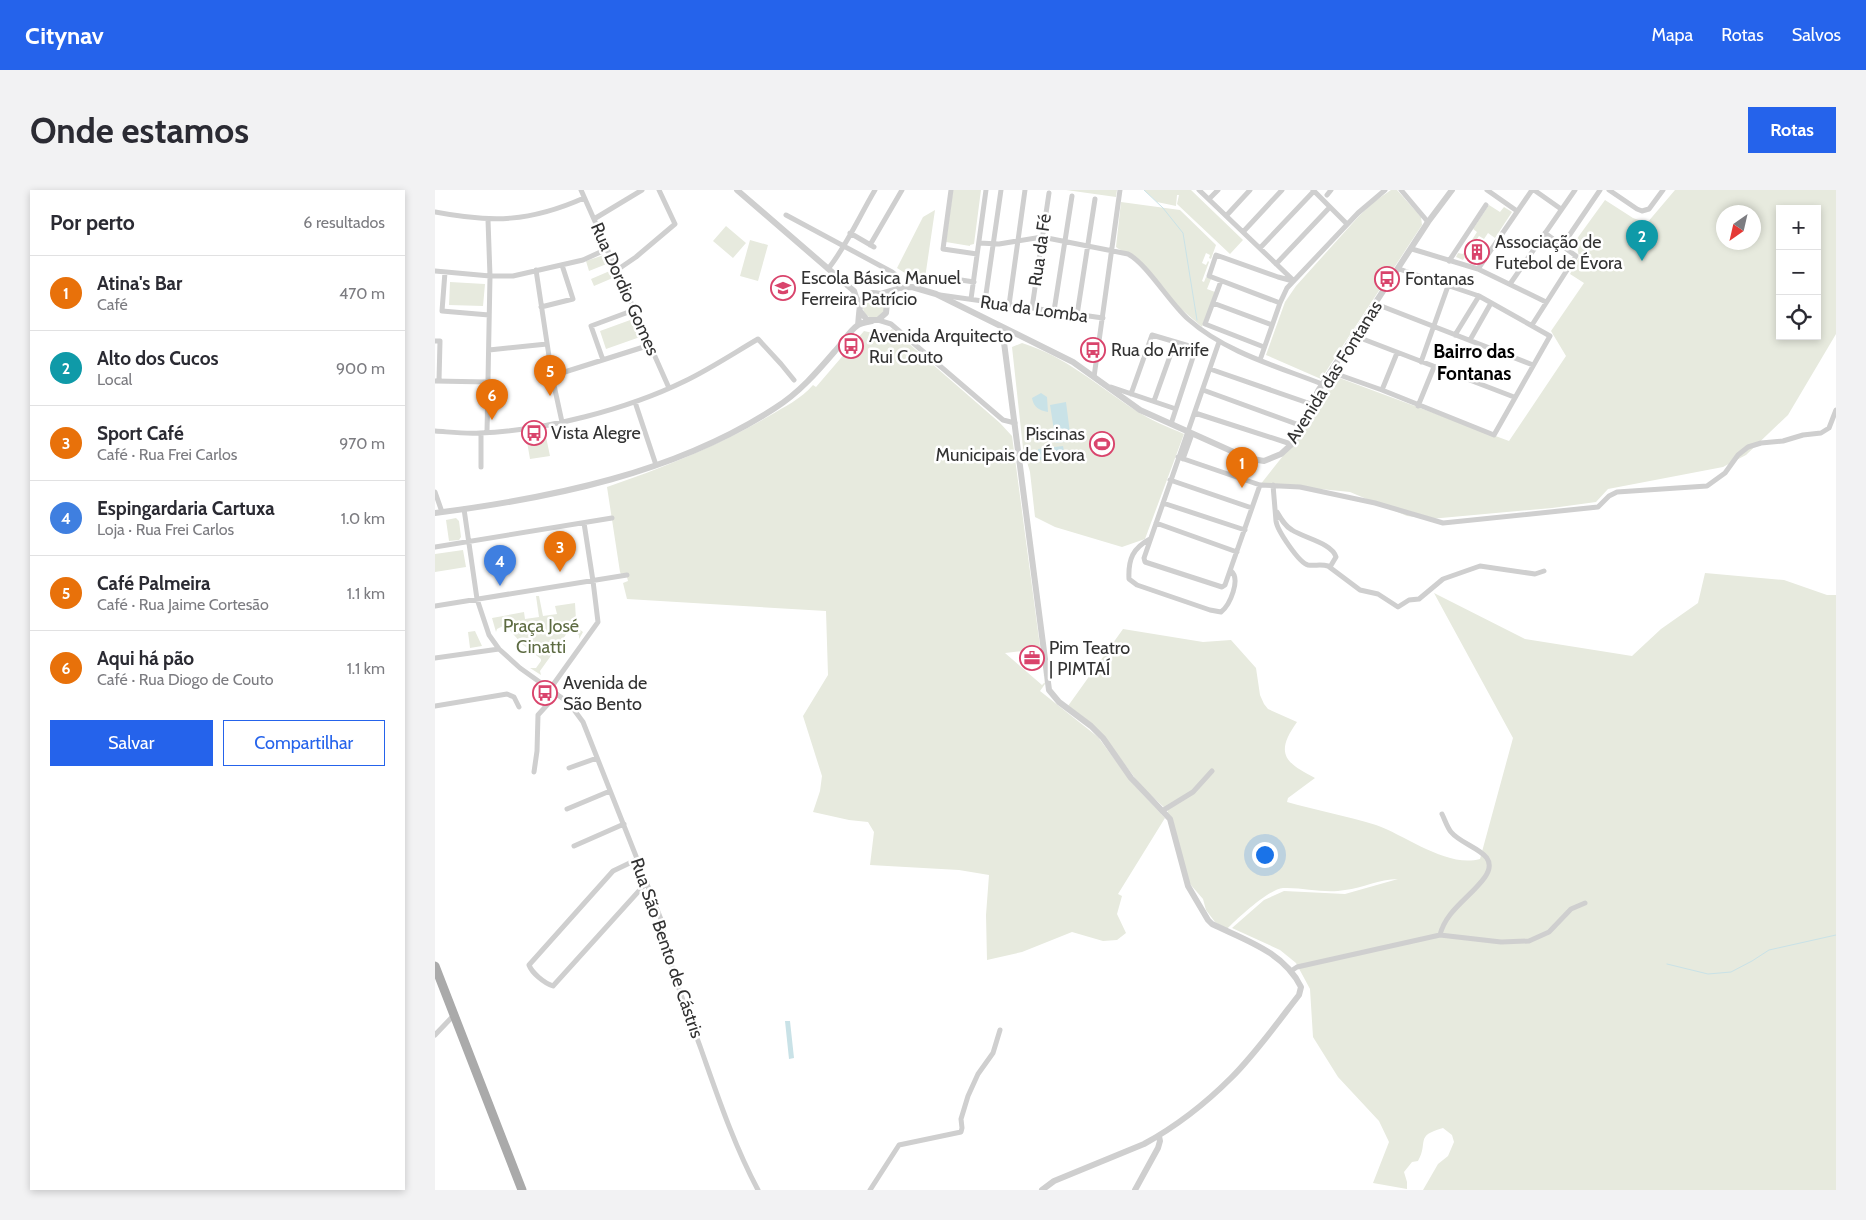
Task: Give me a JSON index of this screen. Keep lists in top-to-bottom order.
{
  "streets": {
    "street": [
      "Rua da Fé",
      "Rua Dordio Gomes",
      "Rua da Lomba",
      "Avenida das Fontanas",
      "Rua São Bento de Cástris"
    ]
  },
  "crossings": [
    ["Rua da Fé", "Rua da Lomba"]
  ],
  "districts": ["Bairro das Fontanas"],
  "parks": ["Praça José Cinatti"],
  "places": {
    "building": ["Associação de Futebol de Évora"],
    "bus stop": [
      "Fontanas",
      "Avenida Arquitecto Rui Couto",
      "Rua do Arrife",
      "Vista Alegre",
      "Avenida de São Bento"
    ],
    "school or university": ["Escola Básica Manuel Ferreira Patrício"],
    "sports": ["Piscinas Municipais de Évora"],
    "office": ["Pim Teatro | PIMTAÍ"]
  },
  "north": "bottom left",
  "page": {
    "header": "Citynav",
    "nav": ["Mapa", "Rotas", "Salvos"],
    "buttons": [
      "Rotas",
      ["Salvar", "Compartilhar"]
    ],
    "title": "Onde estamos",
    "heading": ["Por perto", "6 resultados"],
    "map_buttons": ["+", "−"],
    "pins": [
      "2",
      "5",
      "6",
      "1",
      "3",
      "4"
    ],
    "list": [
      {
        "mark": "1",
        "name": "Atina's Bar",
        "note": "Café",
        "value": "470 m"
      },
      {
        "mark": "2",
        "name": "Alto dos Cucos",
        "note": "Local",
        "value": "900 m"
      },
      {
        "mark": "3",
        "name": "Sport Café",
        "note": "Café · Rua Frei Carlos",
        "value": "970 m"
      },
      {
        "mark": "4",
        "name": "Espingardaria Cartuxa",
        "note": "Loja · Rua Frei Carlos",
        "value": "1.0 km"
      },
      {
        "mark": "5",
        "name": "Café Palmeira",
        "note": "Café · Rua Jaime Cortesão",
        "value": "1.1 km"
      },
      {
        "mark": "6",
        "name": "Aqui há pão",
        "note": "Café · Rua Diogo de Couto",
        "value": "1.1 km"
      }
    ]
  }
}
